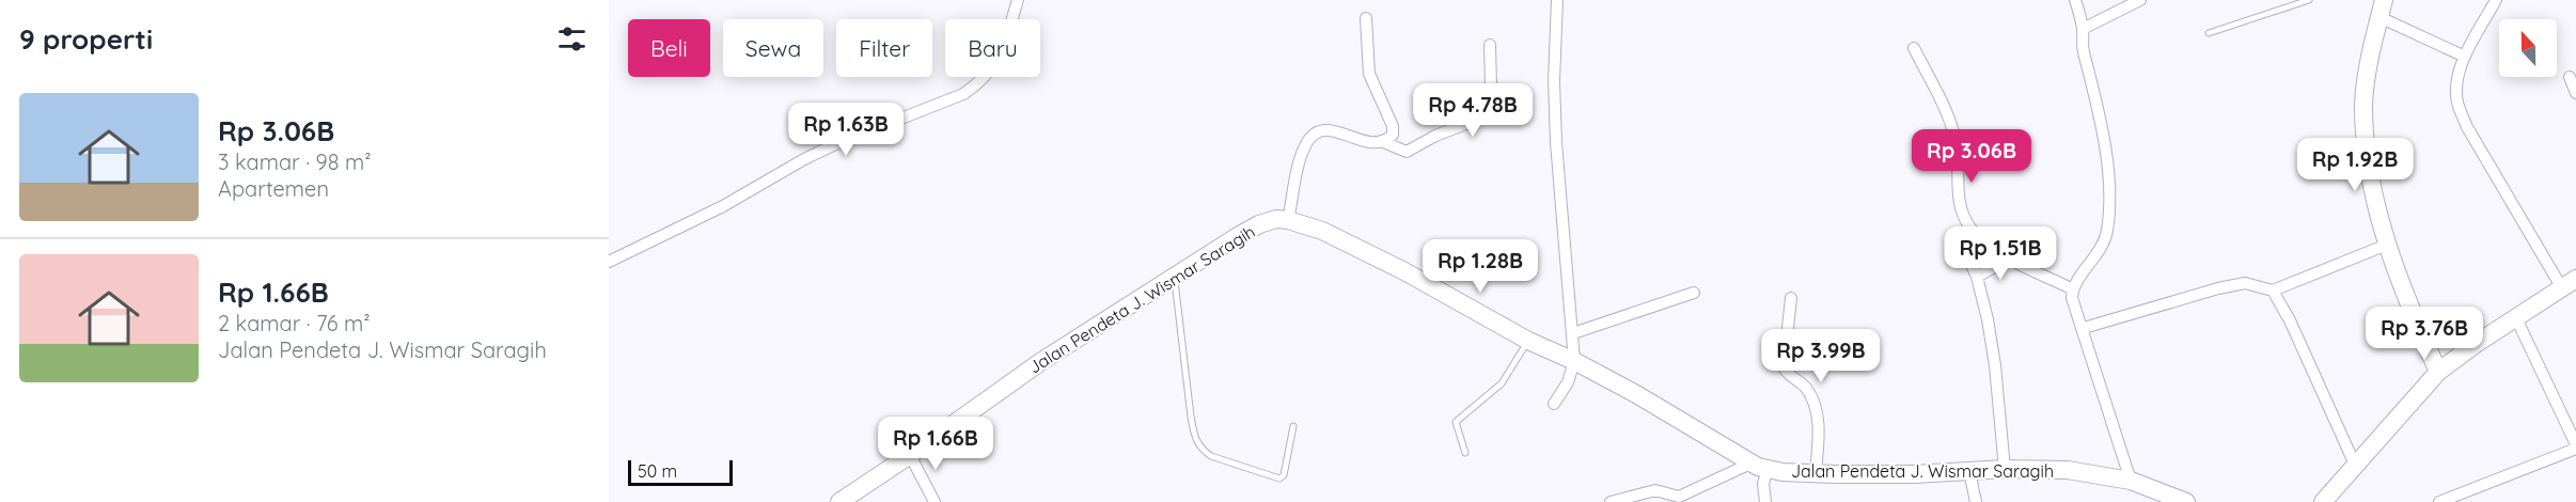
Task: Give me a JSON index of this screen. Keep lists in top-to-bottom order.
{
  "streets": {
    "street": ["Jalan Pendeta J. Wismar Saragih"]
  },
  "scale_bar": "50 m",
  "north": "top",
  "page": {
    "heading": "9 properti",
    "chip": [
      "Beli",
      "Sewa",
      "Filter",
      "Baru"
    ],
    "list": [
      {
        "name": "Rp 3.06B",
        "note": "3 kamar · 98 m² · Apartemen"
      },
      {
        "name": "Rp 1.66B",
        "note": "2 kamar · 76 m² · Jalan Pendeta J. Wismar Saragih"
      }
    ],
    "price": [
      "Rp 4.78B",
      "Rp 1.63B",
      "Rp 3.06B",
      "Rp 1.92B",
      "Rp 1.51B",
      "Rp 1.28B",
      "Rp 3.76B",
      "Rp 3.99B",
      "Rp 1.66B"
    ],
    "scale": "50 m"
  }
}
